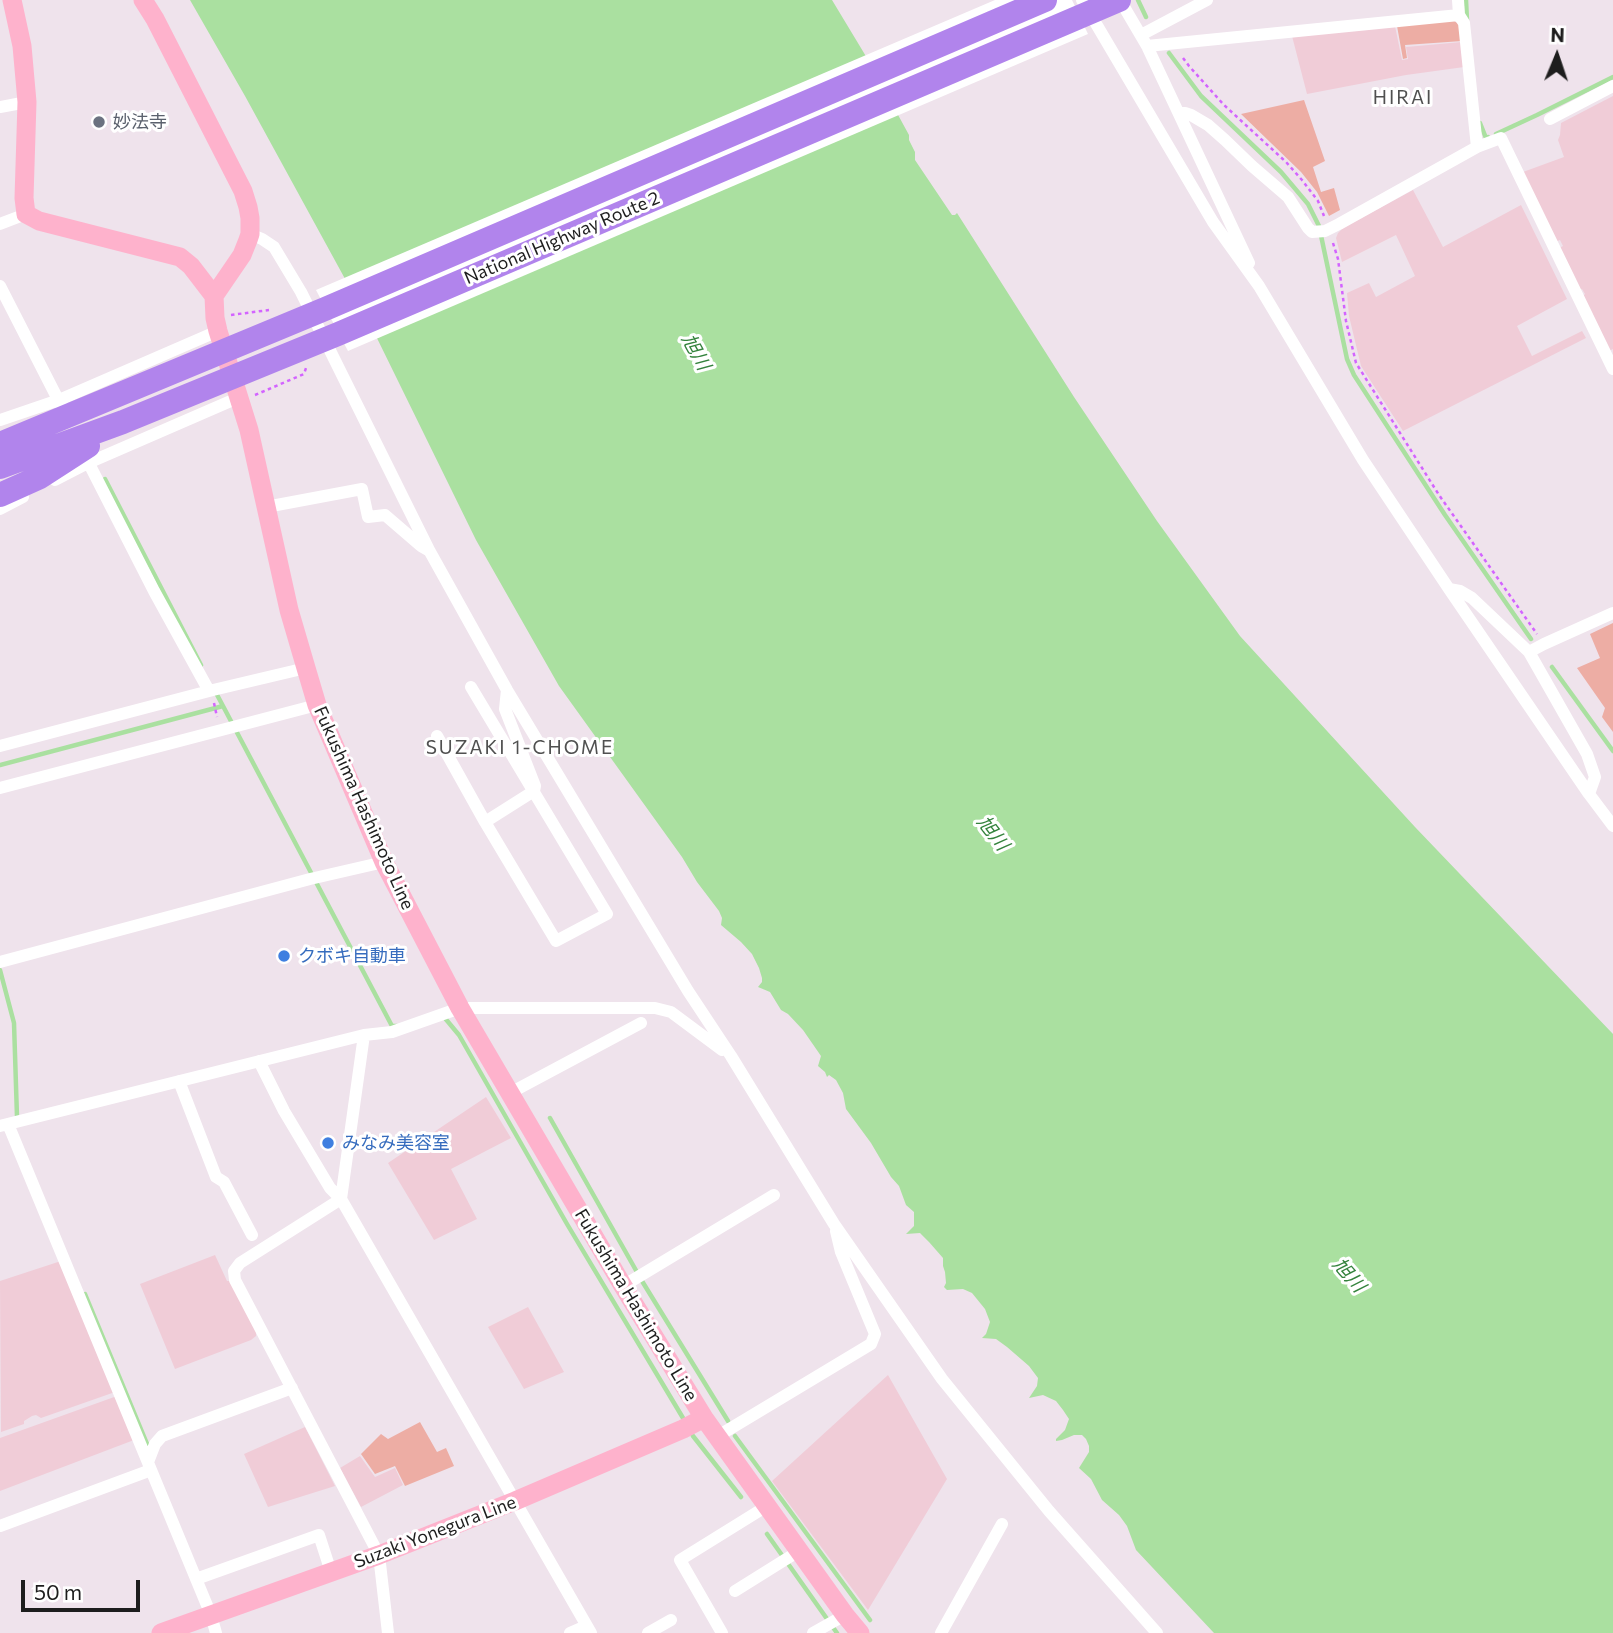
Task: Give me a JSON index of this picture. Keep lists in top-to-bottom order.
{
  "streets": {
    "highway": ["National Highway Route 2"],
    "main road": ["Fukushima Hashimoto Line", "Suzaki Yonegura Line"]
  },
  "crossings": [
    ["Fukushima Hashimoto Line", "Suzaki Yonegura Line"]
  ],
  "districts": ["HIRAI", "SUZAKI 1-CHOME"],
  "water": ["旭川"],
  "places": ["妙法寺", "クボキ自動車", "みなみ美容室"],
  "scale_bar": "50 m",
  "north": "top"
}
